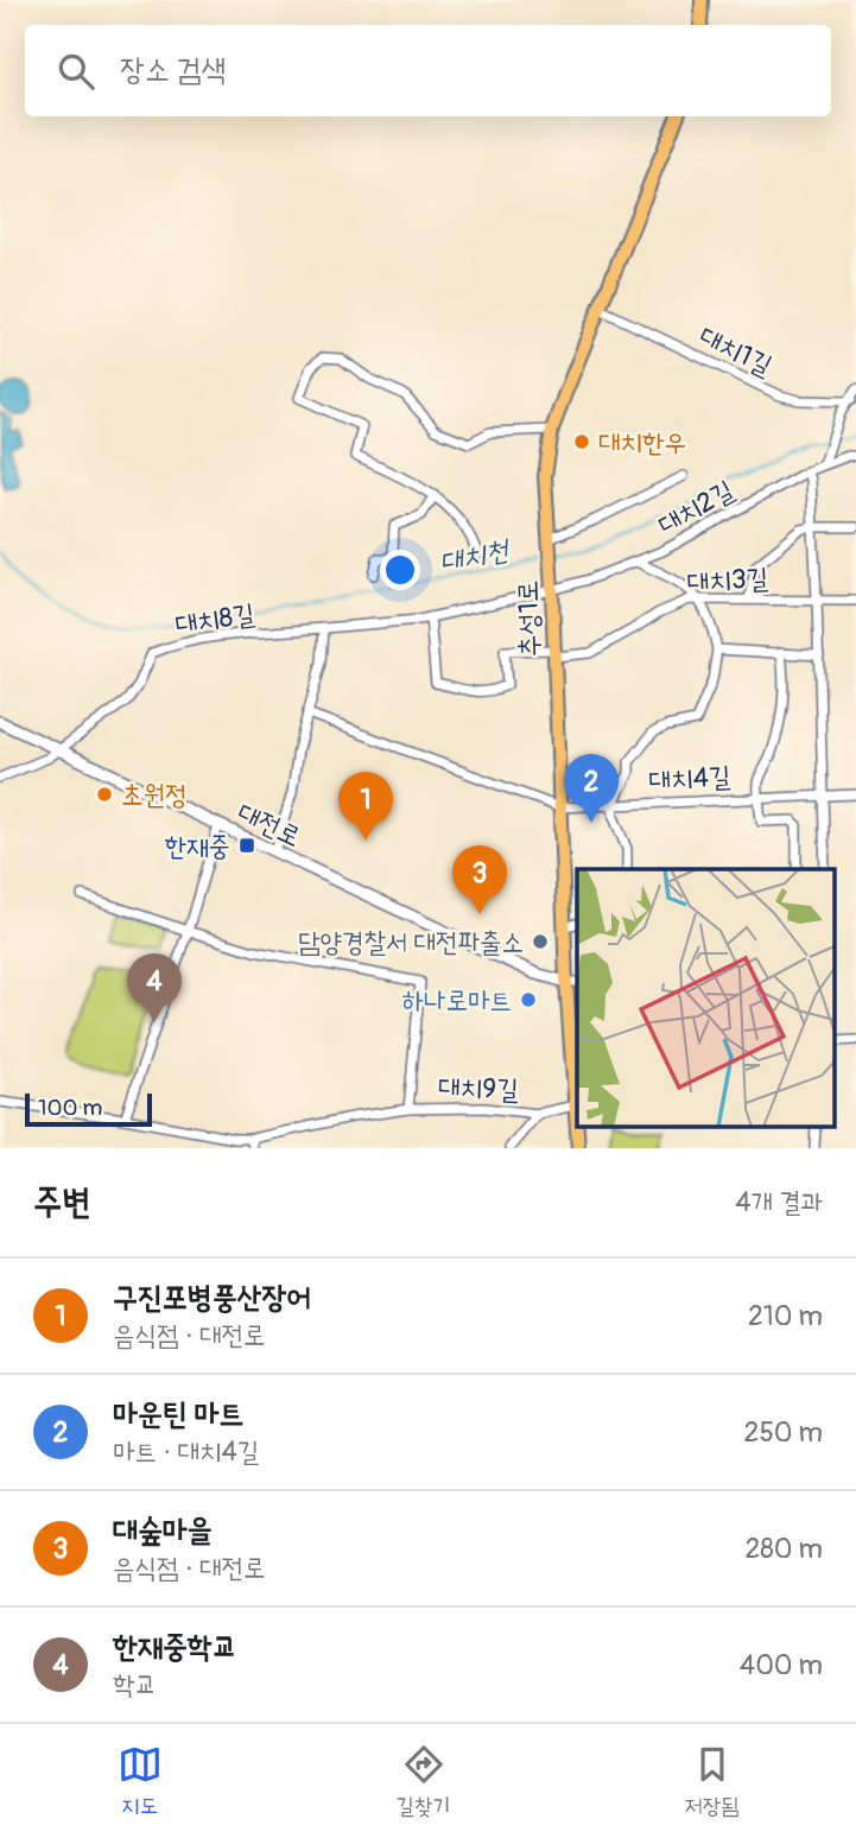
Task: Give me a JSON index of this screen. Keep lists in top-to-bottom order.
{
  "streets": {
    "main road": ["추성1로"],
    "street": [
      "대치1길",
      "대치2길",
      "대치3길",
      "대치8길",
      "대치4길",
      "대전로",
      "대치9길"
    ]
  },
  "crossings": [
    ["대치1길", "추성1로"],
    ["대치2길", "대치8길"],
    ["대치2길", "추성1로"],
    ["대치3길", "대치8길"],
    ["대치3길", "추성1로"],
    ["대치8길", "추성1로"],
    ["대치8길", "대전로"],
    ["추성1로", "대치4길"],
    ["추성1로", "대전로"],
    ["추성1로", "대치9길"]
  ],
  "water": ["대치천"],
  "places": {
    "other": [
      "대치한우",
      "초원정",
      "담양경찰서 대전파출소",
      "하나로마트"
    ],
    "transit": ["한재중"]
  },
  "scale_bar": "100 m",
  "page": {
    "search": "장소 검색",
    "pins": [
      "2",
      "1",
      "3",
      "4"
    ],
    "scale": "100 m",
    "heading": ["주변", "4개 결과"],
    "list": [
      {
        "mark": "1",
        "name": "구진포병풍산장어",
        "note": "음식점 · 대전로",
        "value": "210 m"
      },
      {
        "mark": "2",
        "name": "마운틴 마트",
        "note": "마트 · 대치4길",
        "value": "250 m"
      },
      {
        "mark": "3",
        "name": "대숲마을",
        "note": "음식점 · 대전로",
        "value": "280 m"
      },
      {
        "mark": "4",
        "name": "한재중학교",
        "note": "학교",
        "value": "400 m"
      }
    ],
    "nav": ["지도", "길찾기", "저장됨"]
  }
}
